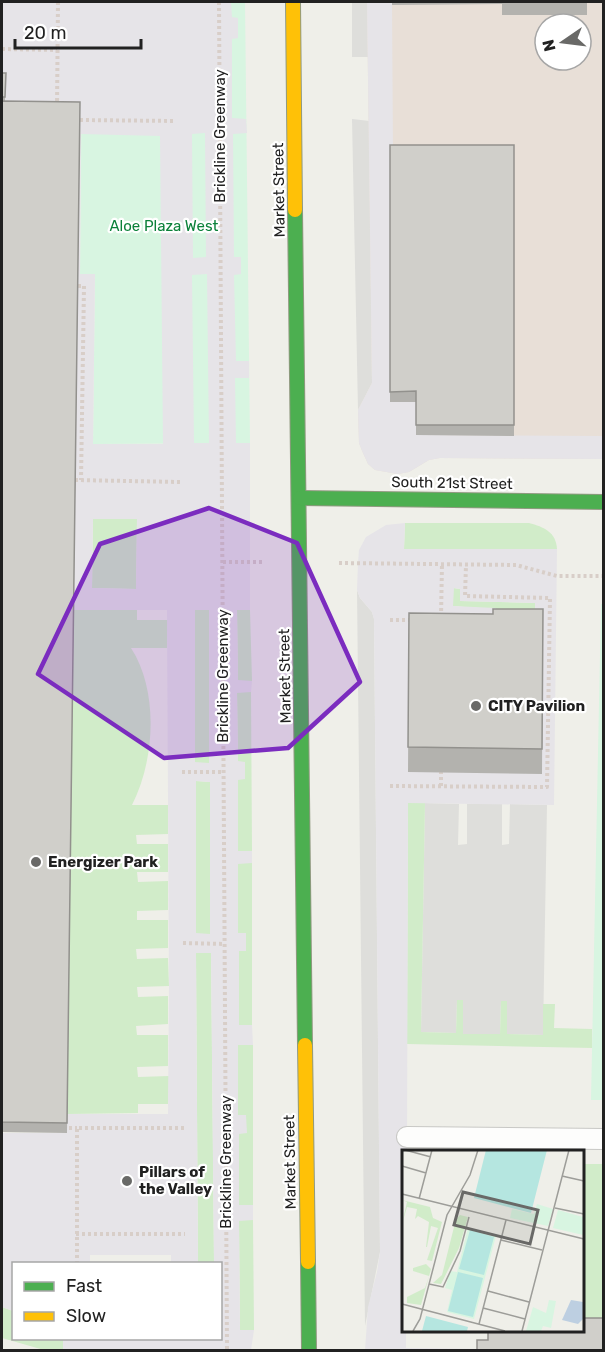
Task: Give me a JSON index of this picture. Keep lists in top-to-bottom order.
{
  "streets": {
    "main road": ["Market Street", "South 21st Street"],
    "path": ["Brickline Greenway"]
  },
  "crossings": [
    ["Market Street", "South 21st Street"]
  ],
  "parks": ["Aloe Plaza West"],
  "places": ["CITY Pavilion", "Energizer Park", "Pillars of the Valley"],
  "legend": ["Fast", "Slow"],
  "scale_bar": "20 m",
  "north": "left"
}
